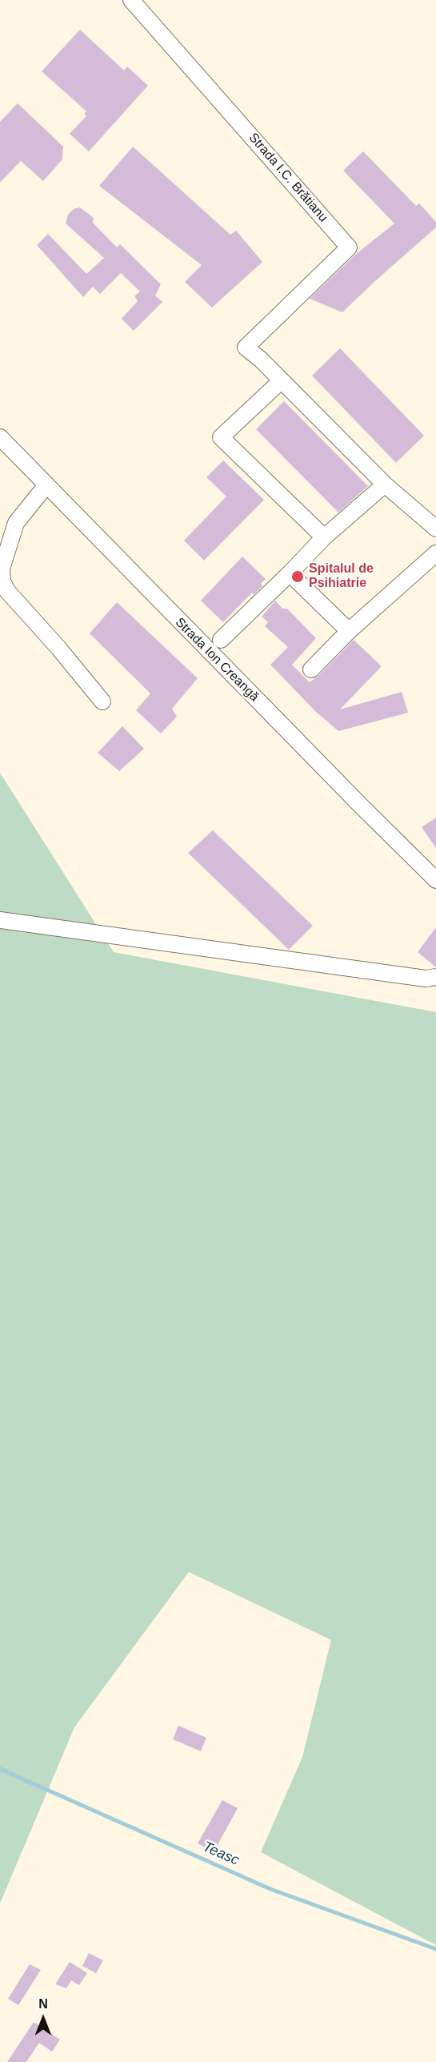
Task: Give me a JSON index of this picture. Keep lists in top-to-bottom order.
{
  "streets": {
    "street": ["Strada I.C. Brătianu", "Strada Ion Creangă"]
  },
  "water": ["Teasc"],
  "places": ["Spitalul de Psihiatrie"],
  "north": "top"
}
